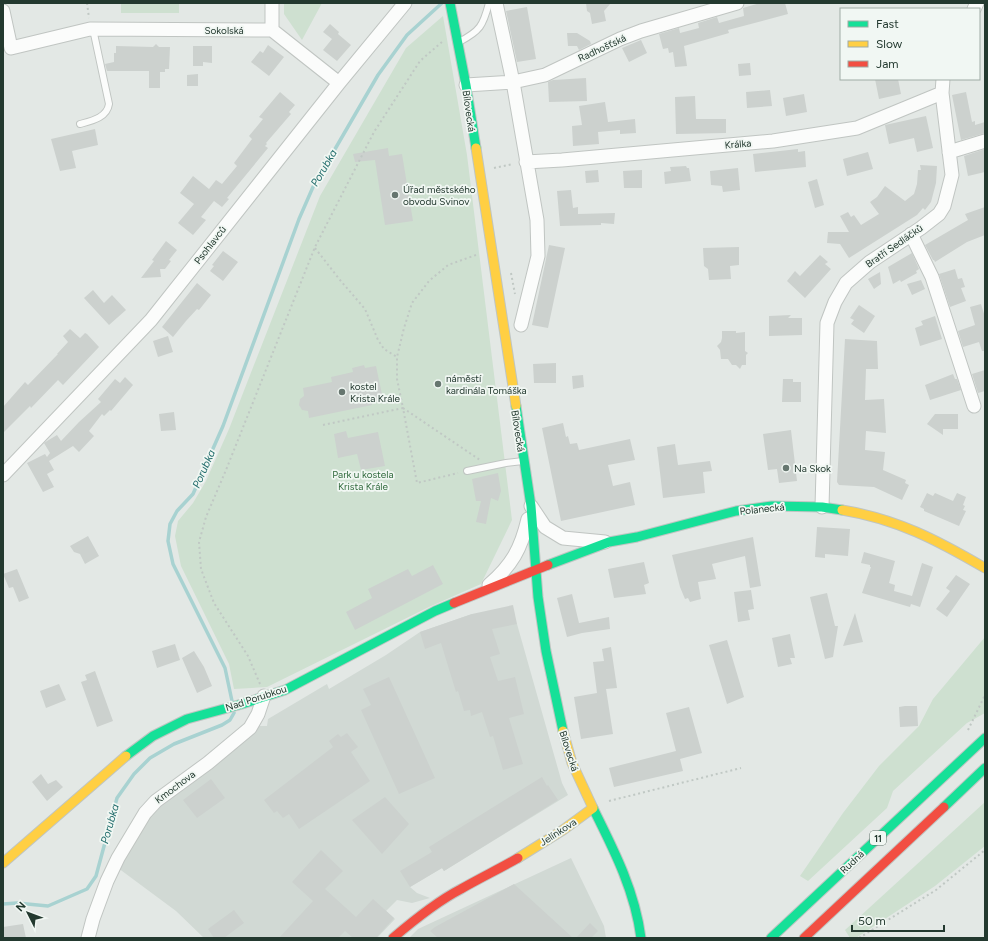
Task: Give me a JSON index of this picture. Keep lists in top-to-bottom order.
{
  "streets": {
    "main road": [
      "Bílovecká",
      "Polanecká",
      "Nad Porubkou",
      "Jelínkova",
      "11",
      "Rudná"
    ],
    "street": [
      "Sokolská",
      "Radhošťská",
      "Králka",
      "Psohlavců",
      "Bratří Sedláčků",
      "Kmochova"
    ]
  },
  "crossings": [
    ["Radhošťská", "Bílovecká"],
    ["Bílovecká", "Polanecká"],
    ["Bílovecká", "Nad Porubkou"],
    ["Bílovecká", "Jelínkova"],
    ["Králka", "Bratří Sedláčků"],
    ["Bratří Sedláčků", "Polanecká"],
    ["Polanecká", "Nad Porubkou"],
    ["Nad Porubkou", "Kmochova"]
  ],
  "water": ["Porubka"],
  "parks": ["Park u kostela Krista Krále"],
  "places": [
    "Úřad městského obvodu Svinov",
    "náměstí kardinála Tomáška",
    "kostel Krista Krále",
    "Na Skok"
  ],
  "legend": ["Fast", "Slow", "Jam"],
  "scale_bar": "50 m",
  "north": "top left"
}
